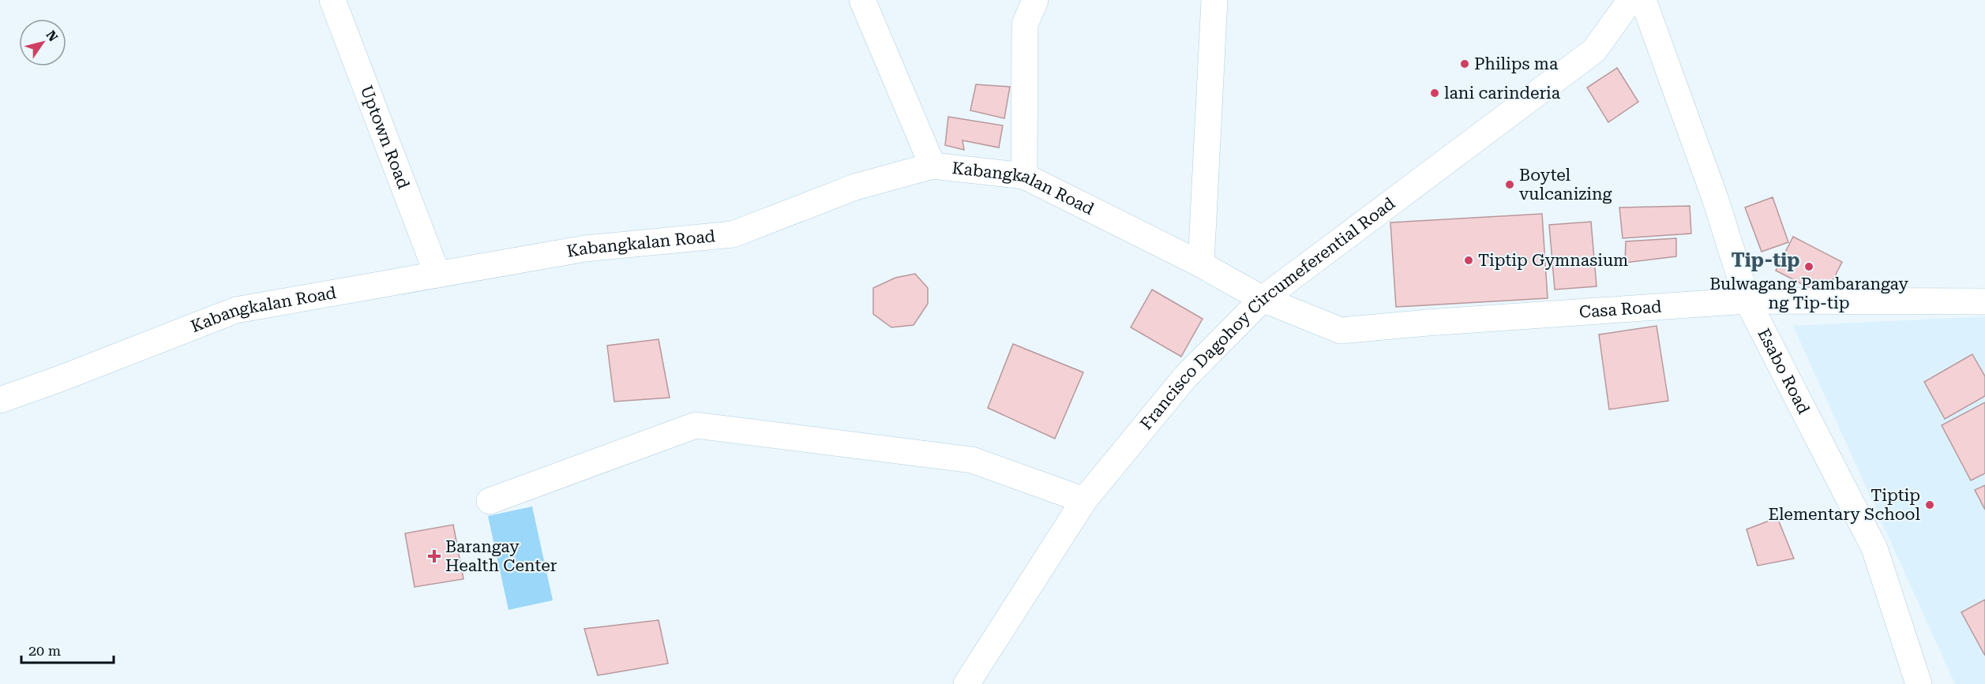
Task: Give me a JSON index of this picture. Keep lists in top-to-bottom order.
{
  "streets": {
    "street": [
      "Uptown Road",
      "Kabangkalan Road",
      "Casa Road",
      "Francisco Dagohoy Circumeferential Road",
      "Esabo Road"
    ]
  },
  "crossings": [
    ["Uptown Road", "Kabangkalan Road"],
    ["Kabangkalan Road", "Casa Road"],
    ["Kabangkalan Road", "Francisco Dagohoy Circumeferential Road"],
    ["Casa Road", "Francisco Dagohoy Circumeferential Road"],
    ["Casa Road", "Esabo Road"]
  ],
  "districts": ["Tip-tip"],
  "places": {
    "other": [
      "Philips ma",
      "lani carinderia",
      "Boytel vulcanizing",
      "Tiptip Gymnasium",
      "Bulwagang Pambarangay ng Tip-tip",
      "Tiptip Elementary School"
    ],
    "health": ["Barangay Health Center"]
  },
  "scale_bar": "20 m",
  "north": "top right"
}
